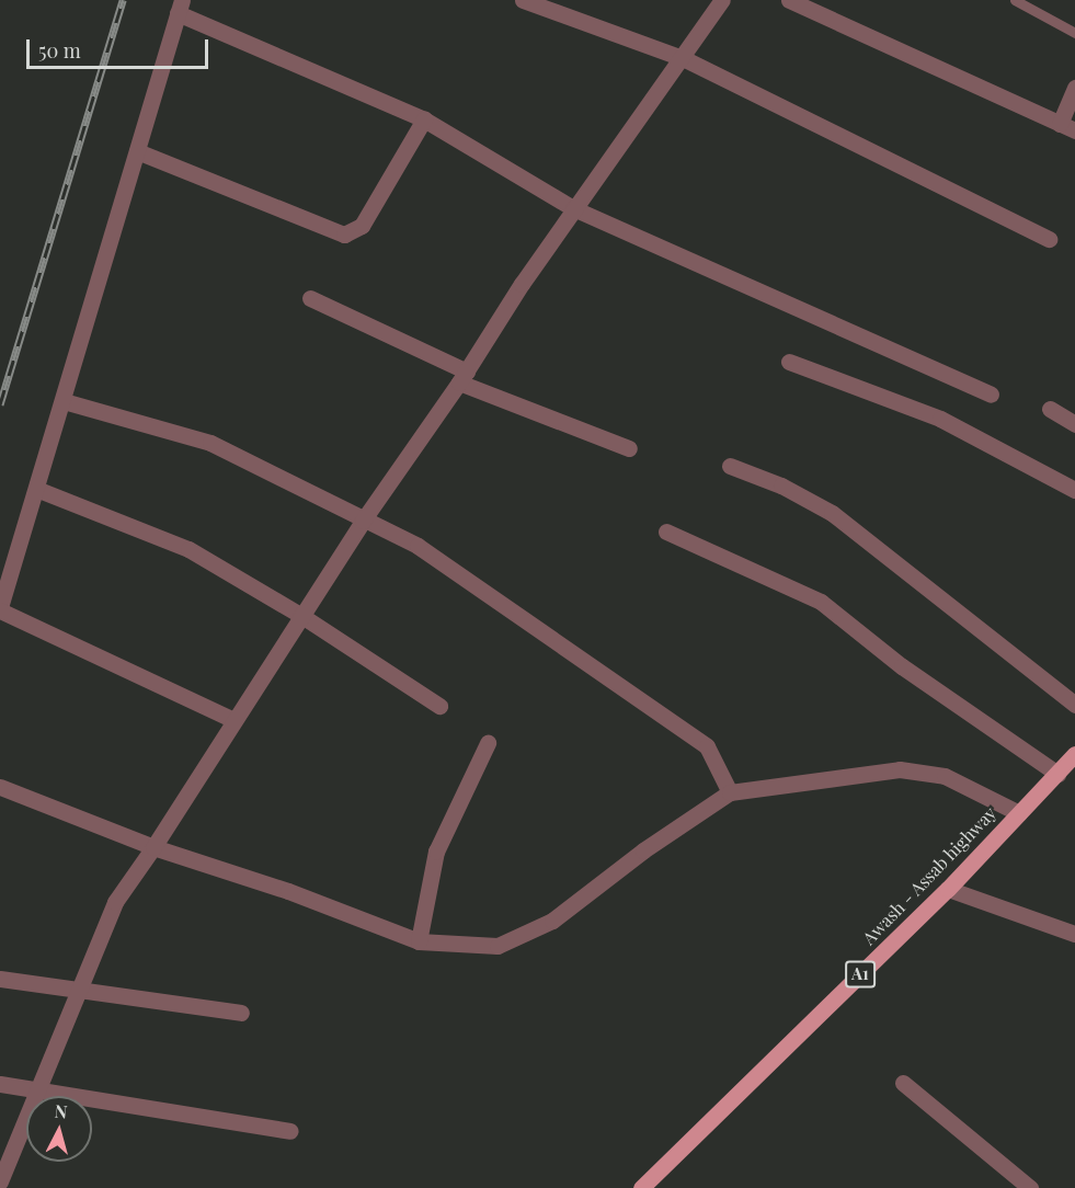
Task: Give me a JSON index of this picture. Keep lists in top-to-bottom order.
{
  "streets": {
    "main road": ["Awash - Assab highway", "A1"]
  },
  "scale_bar": "50 m",
  "north": "top"
}
